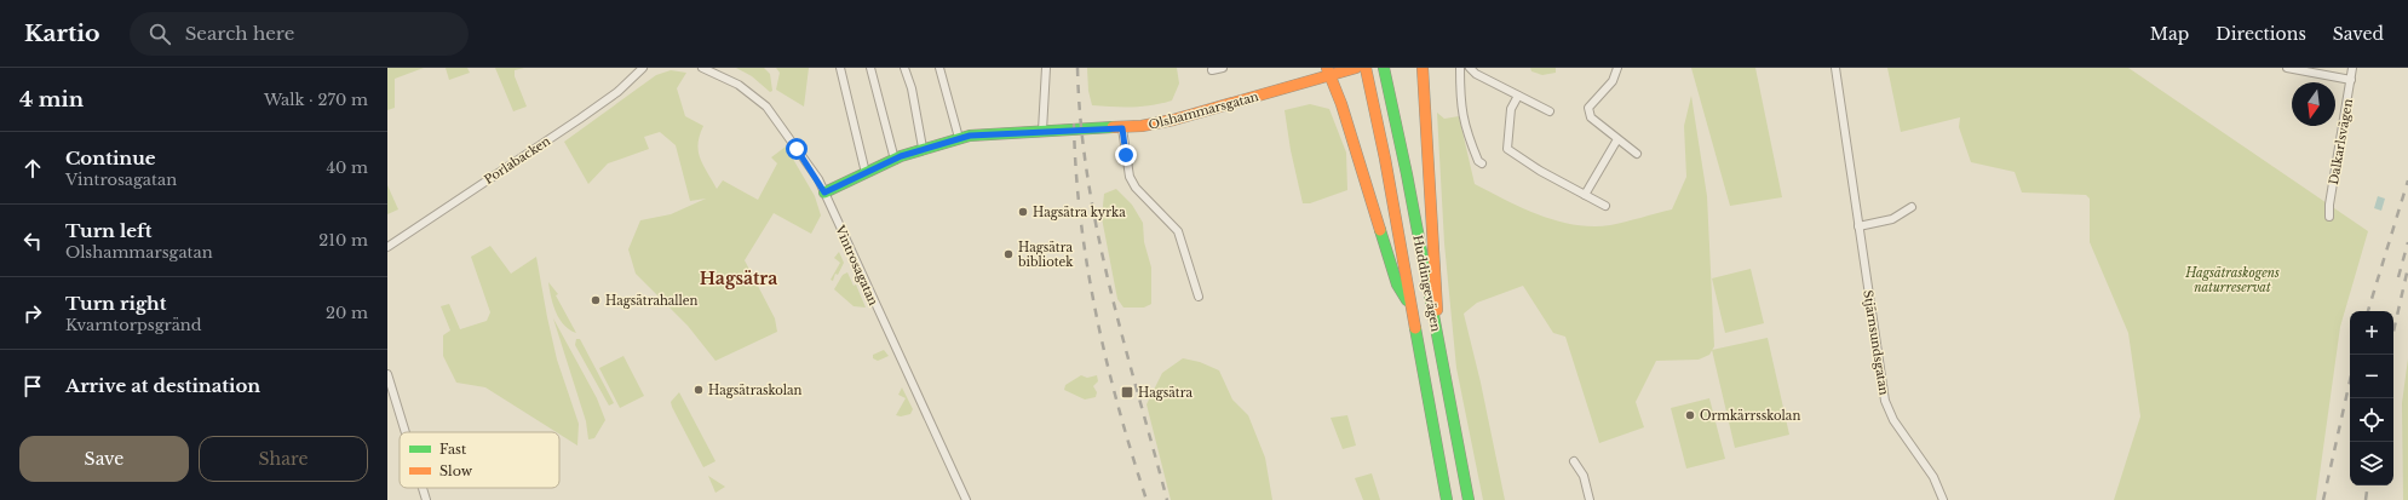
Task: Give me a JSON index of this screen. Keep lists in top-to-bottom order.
{
  "streets": {
    "main road": ["Olshammarsgatan", "Huddingevägen"],
    "street": [
      "Dalkarlsvägen",
      "Porlabacken",
      "Vintrosagatan",
      "Stjärnsundsgatan"
    ]
  },
  "crossings": [
    ["Olshammarsgatan", "Vintrosagatan"]
  ],
  "districts": ["Hagsätra"],
  "parks": ["Hagsätraskogens naturreservat"],
  "places": {
    "other": [
      "Hagsätra kyrka",
      "Hagsätra bibliotek",
      "Hagsätrahallen",
      "Hagsätraskolan",
      "Ormkärrsskolan"
    ],
    "transit": ["Hagsätra"]
  },
  "legend": ["Fast", "Slow"],
  "north": "bottom",
  "page": {
    "header": "Kartio",
    "search": "Search here",
    "nav": ["Map", "Directions", "Saved"],
    "heading": ["4 min", "Walk · 270 m"],
    "list": [
      ["Continue", "Vintrosagatan", "40 m"],
      ["Turn left", "Olshammarsgatan", "210 m"],
      ["Turn right", "Kvarntorpsgränd", "20 m"],
      "Arrive at destination"
    ],
    "map_buttons": ["+", "−"],
    "buttons": ["Save", "Share"]
  }
}
